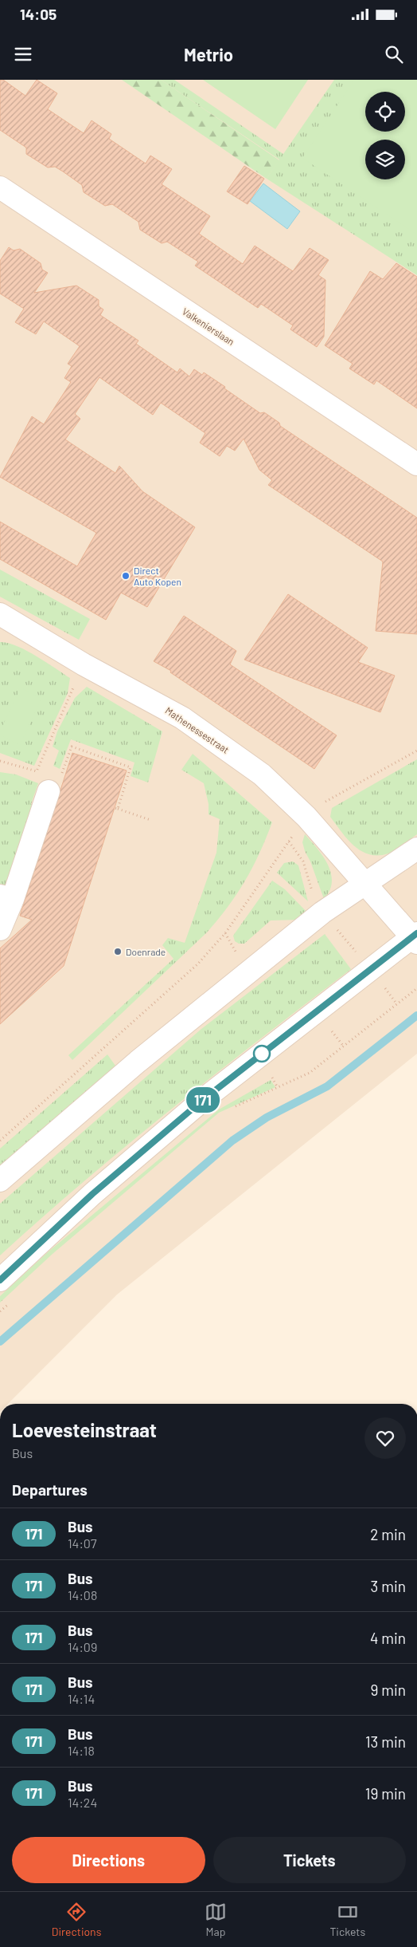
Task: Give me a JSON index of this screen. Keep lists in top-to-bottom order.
{
  "streets": {
    "street": ["Valkenierslaan", "Mathenessestraat"]
  },
  "places": ["Direct Auto Kopen", "Doenrade"],
  "lines": ["bus line 171"],
  "page": {
    "status": "14:05",
    "header": "Metrio",
    "on_map": "171",
    "heading": [
      ["Loevesteinstraat", "Bus"],
      "Departures"
    ],
    "list": [
      {
        "mark": "171",
        "name": "Bus",
        "note": "14:07",
        "value": "2 min"
      },
      {
        "mark": "171",
        "name": "Bus",
        "note": "14:08",
        "value": "3 min"
      },
      {
        "mark": "171",
        "name": "Bus",
        "note": "14:09",
        "value": "4 min"
      },
      {
        "mark": "171",
        "name": "Bus",
        "note": "14:14",
        "value": "9 min"
      },
      {
        "mark": "171",
        "name": "Bus",
        "note": "14:18",
        "value": "13 min"
      },
      {
        "mark": "171",
        "name": "Bus",
        "note": "14:24",
        "value": "19 min"
      }
    ],
    "buttons": ["Directions", "Tickets"],
    "tabs": ["Directions", "Map", "Tickets"]
  }
}
